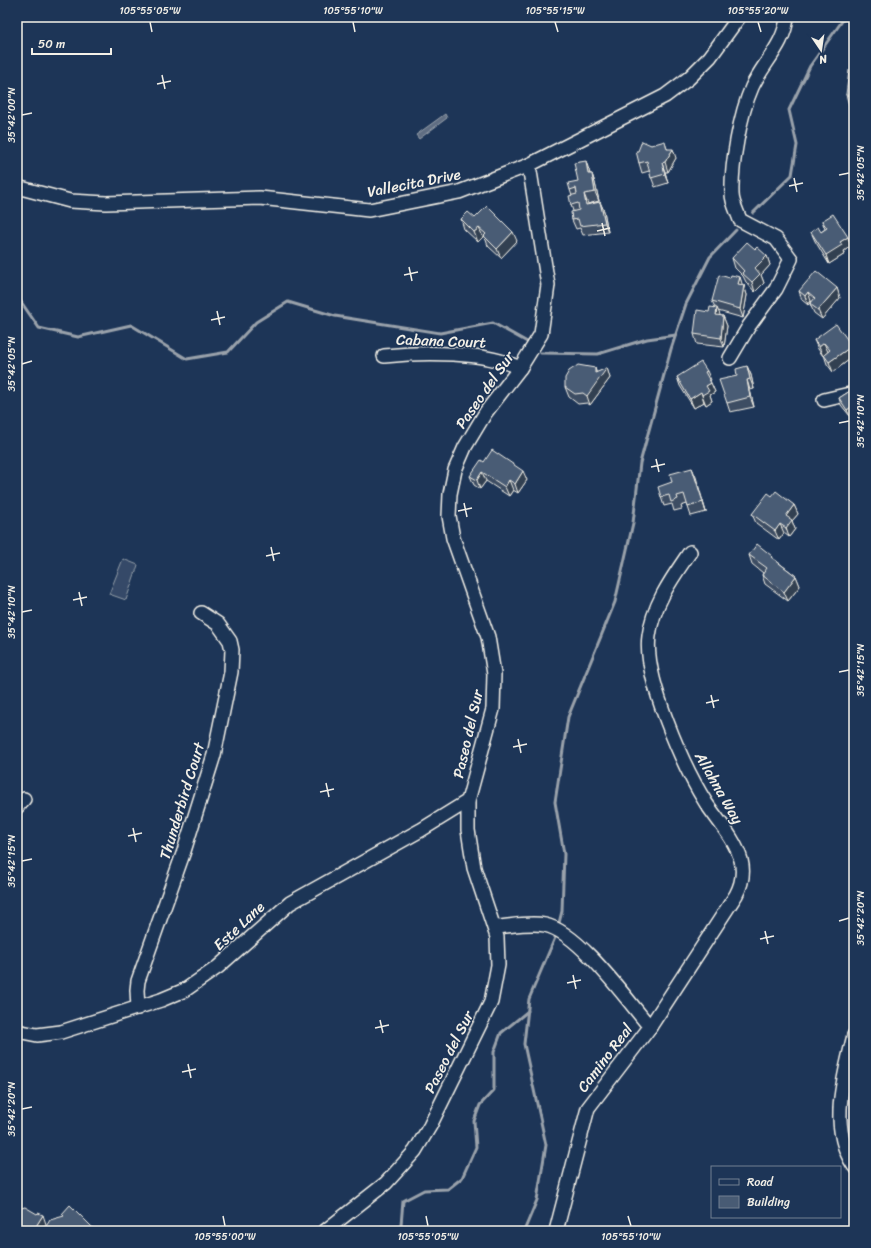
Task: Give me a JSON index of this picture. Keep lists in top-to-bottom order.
{
  "streets": {
    "street": [
      "Vallecita Drive",
      "Cabana Court",
      "Paseo del Sur",
      "Allahna Way",
      "Thunderbird Court",
      "Este Lane",
      "Camino Real"
    ]
  },
  "crossings": [
    ["Vallecita Drive", "Paseo del Sur"],
    ["Cabana Court", "Paseo del Sur"],
    ["Paseo del Sur", "Este Lane"],
    ["Paseo del Sur", "Camino Real"],
    ["Allahna Way", "Camino Real"],
    ["Thunderbird Court", "Este Lane"]
  ],
  "legend": ["Road", "Building"],
  "scale_bar": "50 m",
  "north": "bottom",
  "coordinates": [
    "105°55'05\"W",
    "105°55'10\"W",
    "105°55'15\"W",
    "105°55'20\"W",
    "35°42'00\"N",
    "35°42'05\"N",
    "35°42'10\"N",
    "35°42'15\"N",
    "35°42'20\"N",
    "105°55'00\"W"
  ]
}
